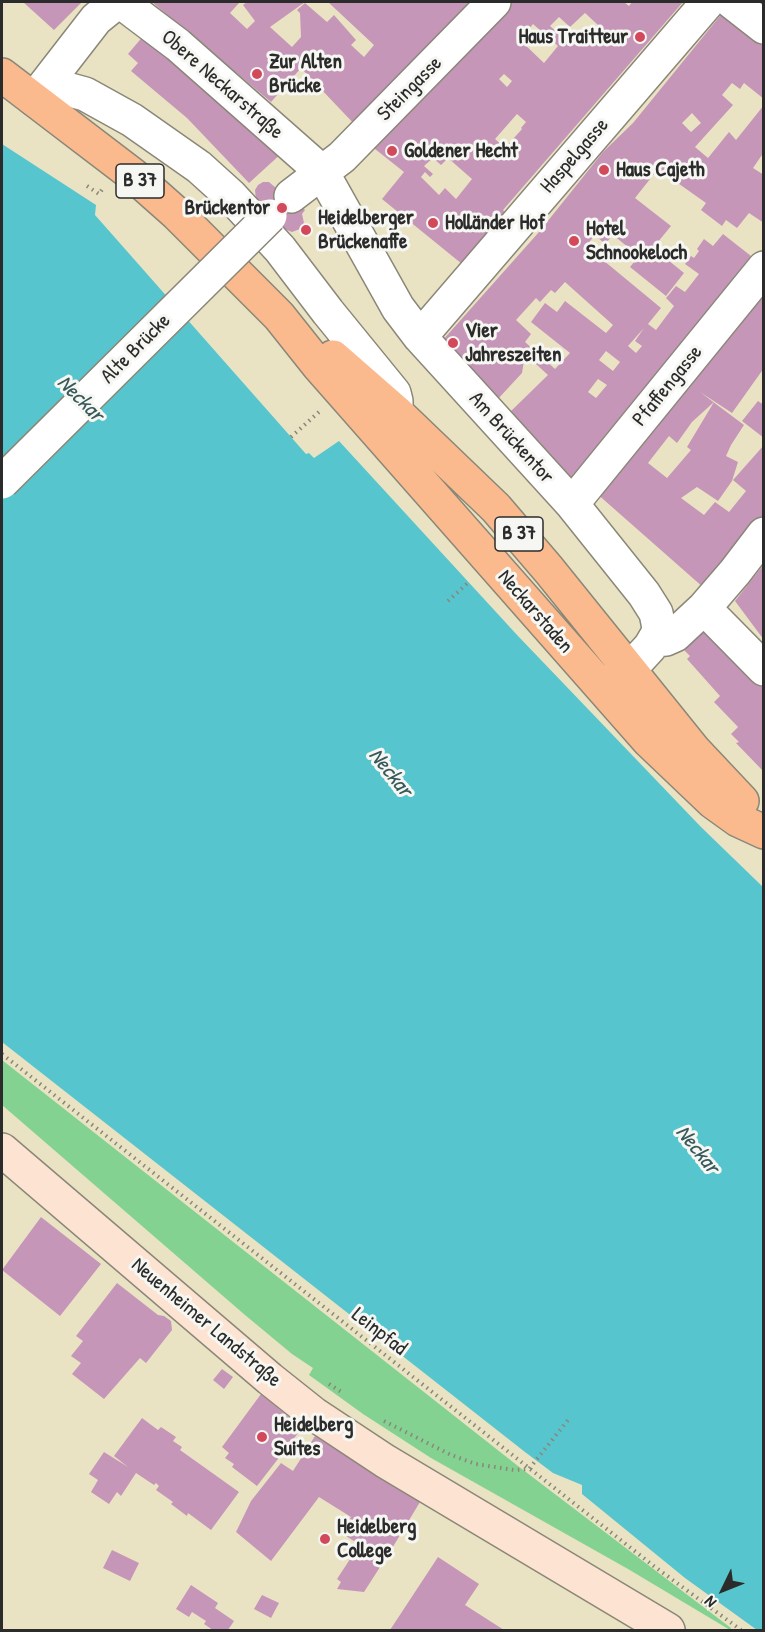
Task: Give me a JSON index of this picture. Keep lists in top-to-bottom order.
{
  "streets": {
    "main road": ["B 37", "Neckarstaden", "Neuenheimer Landstraße"],
    "street": [
      "Obere Neckarstraße",
      "Steingasse",
      "Haspelgasse",
      "Alte Brücke",
      "Pfaffengasse",
      "Am Brückentor"
    ],
    "path": ["Leinpfad"]
  },
  "crossings": [
    ["Obere Neckarstraße", "Steingasse"],
    ["Obere Neckarstraße", "Alte Brücke"],
    ["Obere Neckarstraße", "Am Brückentor"],
    ["Steingasse", "Alte Brücke"],
    ["Steingasse", "Am Brückentor"],
    ["Haspelgasse", "Am Brückentor"],
    ["B 37", "Neckarstaden"],
    ["Alte Brücke", "Am Brückentor"],
    ["Pfaffengasse", "Am Brückentor"]
  ],
  "water": ["Neckar"],
  "places": [
    "Haus Traitteur",
    "Zur Alten Brücke",
    "Goldener Hecht",
    "Haus Cajeth",
    "Brückentor",
    "Holländer Hof",
    "Heidelberger Brückenaffe",
    "Hotel Schnookeloch",
    "Vier Jahreszeiten",
    "Heidelberg Suites",
    "Heidelberg College"
  ],
  "north": "bottom left"
}
